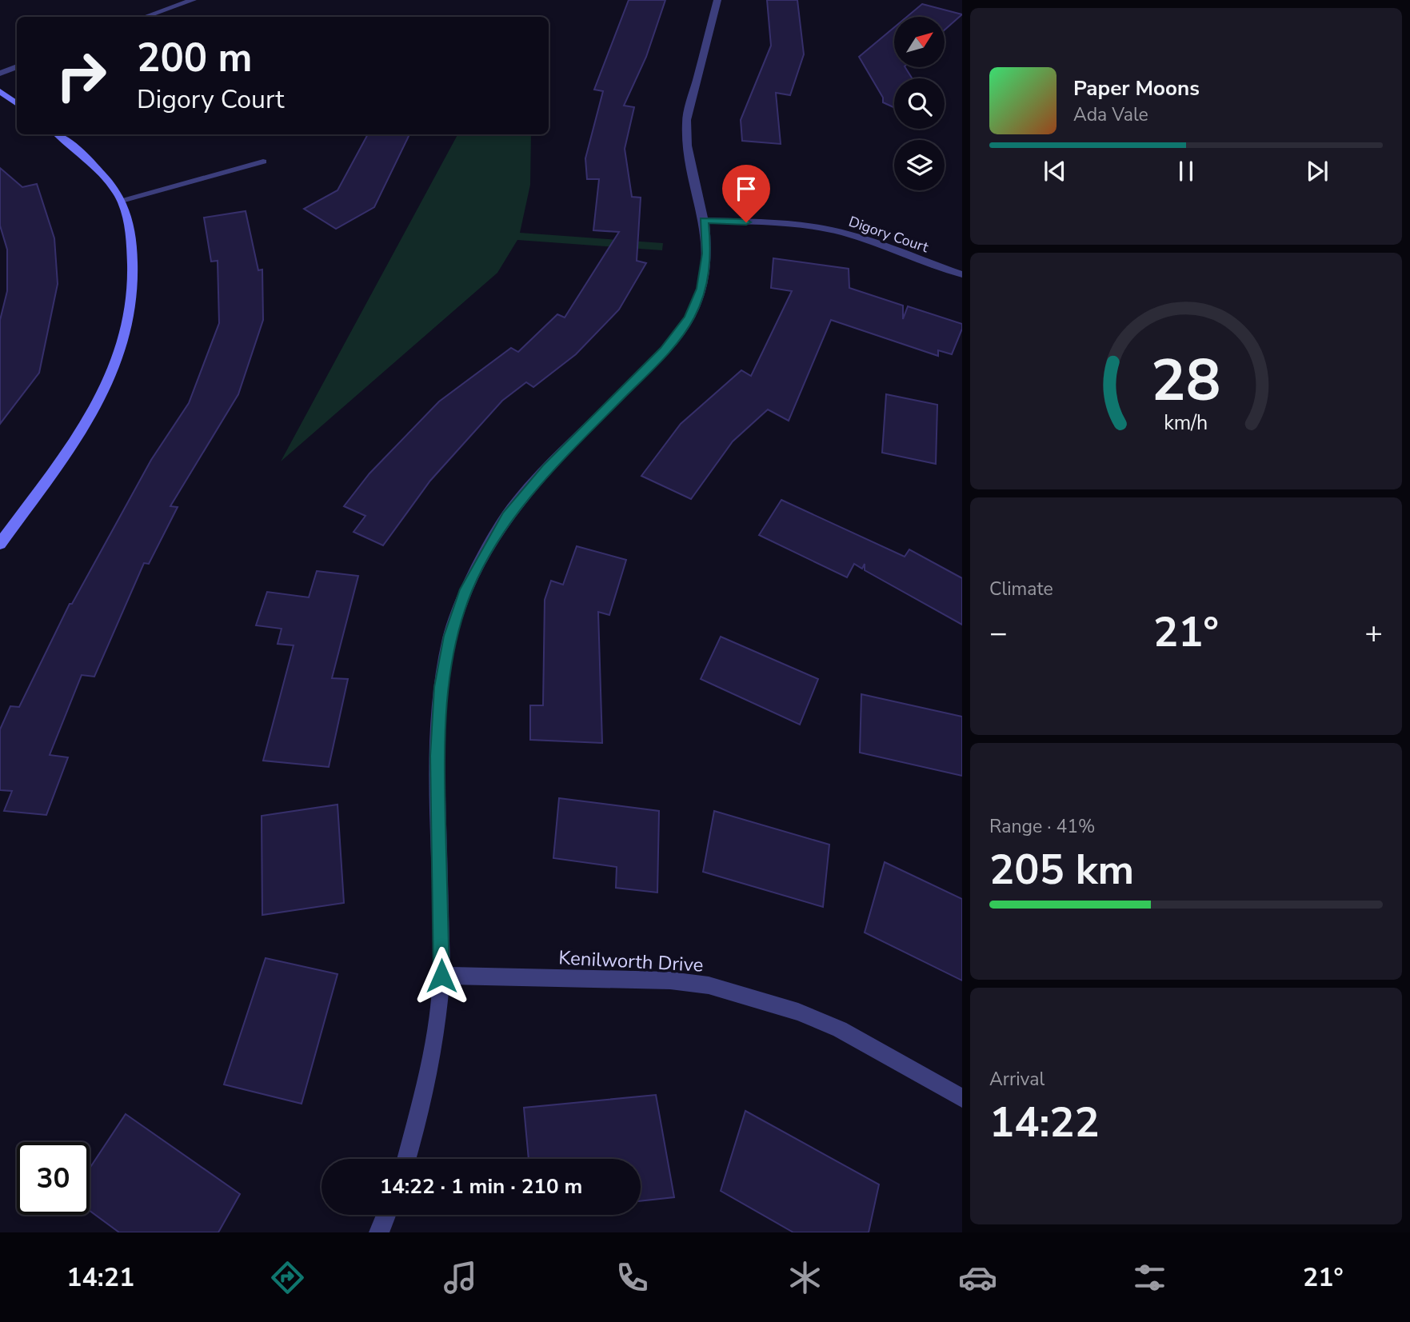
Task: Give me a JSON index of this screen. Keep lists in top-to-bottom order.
{
  "streets": {
    "street": ["Digory Court", "Kenilworth Drive"]
  },
  "north": "top right",
  "page": {
    "turn": ["200 m", "Digory Court"],
    "song": ["Paper Moons", "Ada Vale"],
    "tile": [
      "Climate",
      ["Range · 41%", "205 km"],
      ["Arrival", "14:22"]
    ],
    "heat": ["−", "21°", "+"],
    "limit": "30",
    "trip": "14:22 · 1 min · 210 m",
    "tabs": ["14:21", "21°"],
    "gauge": ["28", "km/h"]
  }
}
